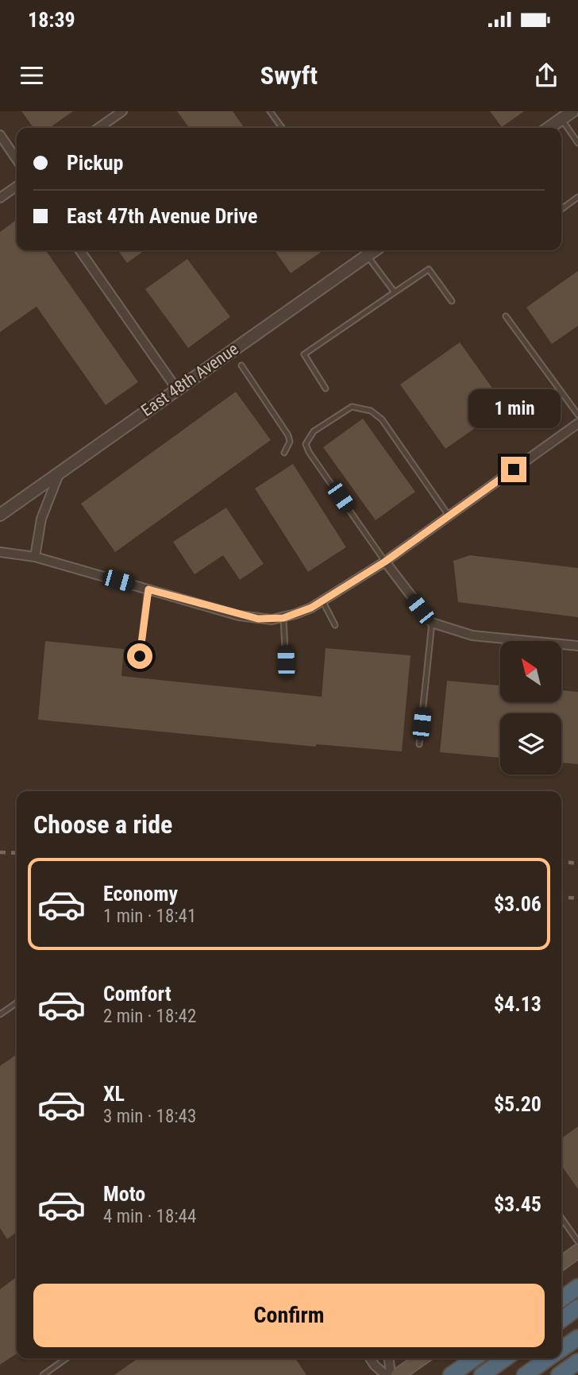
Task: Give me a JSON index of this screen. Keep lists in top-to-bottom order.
{
  "streets": {
    "street": ["East 48th Avenue"]
  },
  "north": "top left",
  "page": {
    "status": "18:39",
    "header": "Swyft",
    "banner": ["Pickup", "East 47th Avenue Drive"],
    "bubble": "1 min",
    "heading": "Choose a ride",
    "list": [
      {
        "name": "Economy",
        "note": "1 min · 18:41",
        "value": "$3.06"
      },
      {
        "name": "Comfort",
        "note": "2 min · 18:42",
        "value": "$4.13"
      },
      {
        "name": "XL",
        "note": "3 min · 18:43",
        "value": "$5.20"
      },
      {
        "name": "Moto",
        "note": "4 min · 18:44",
        "value": "$3.45"
      }
    ],
    "buttons": "Confirm"
  }
}
